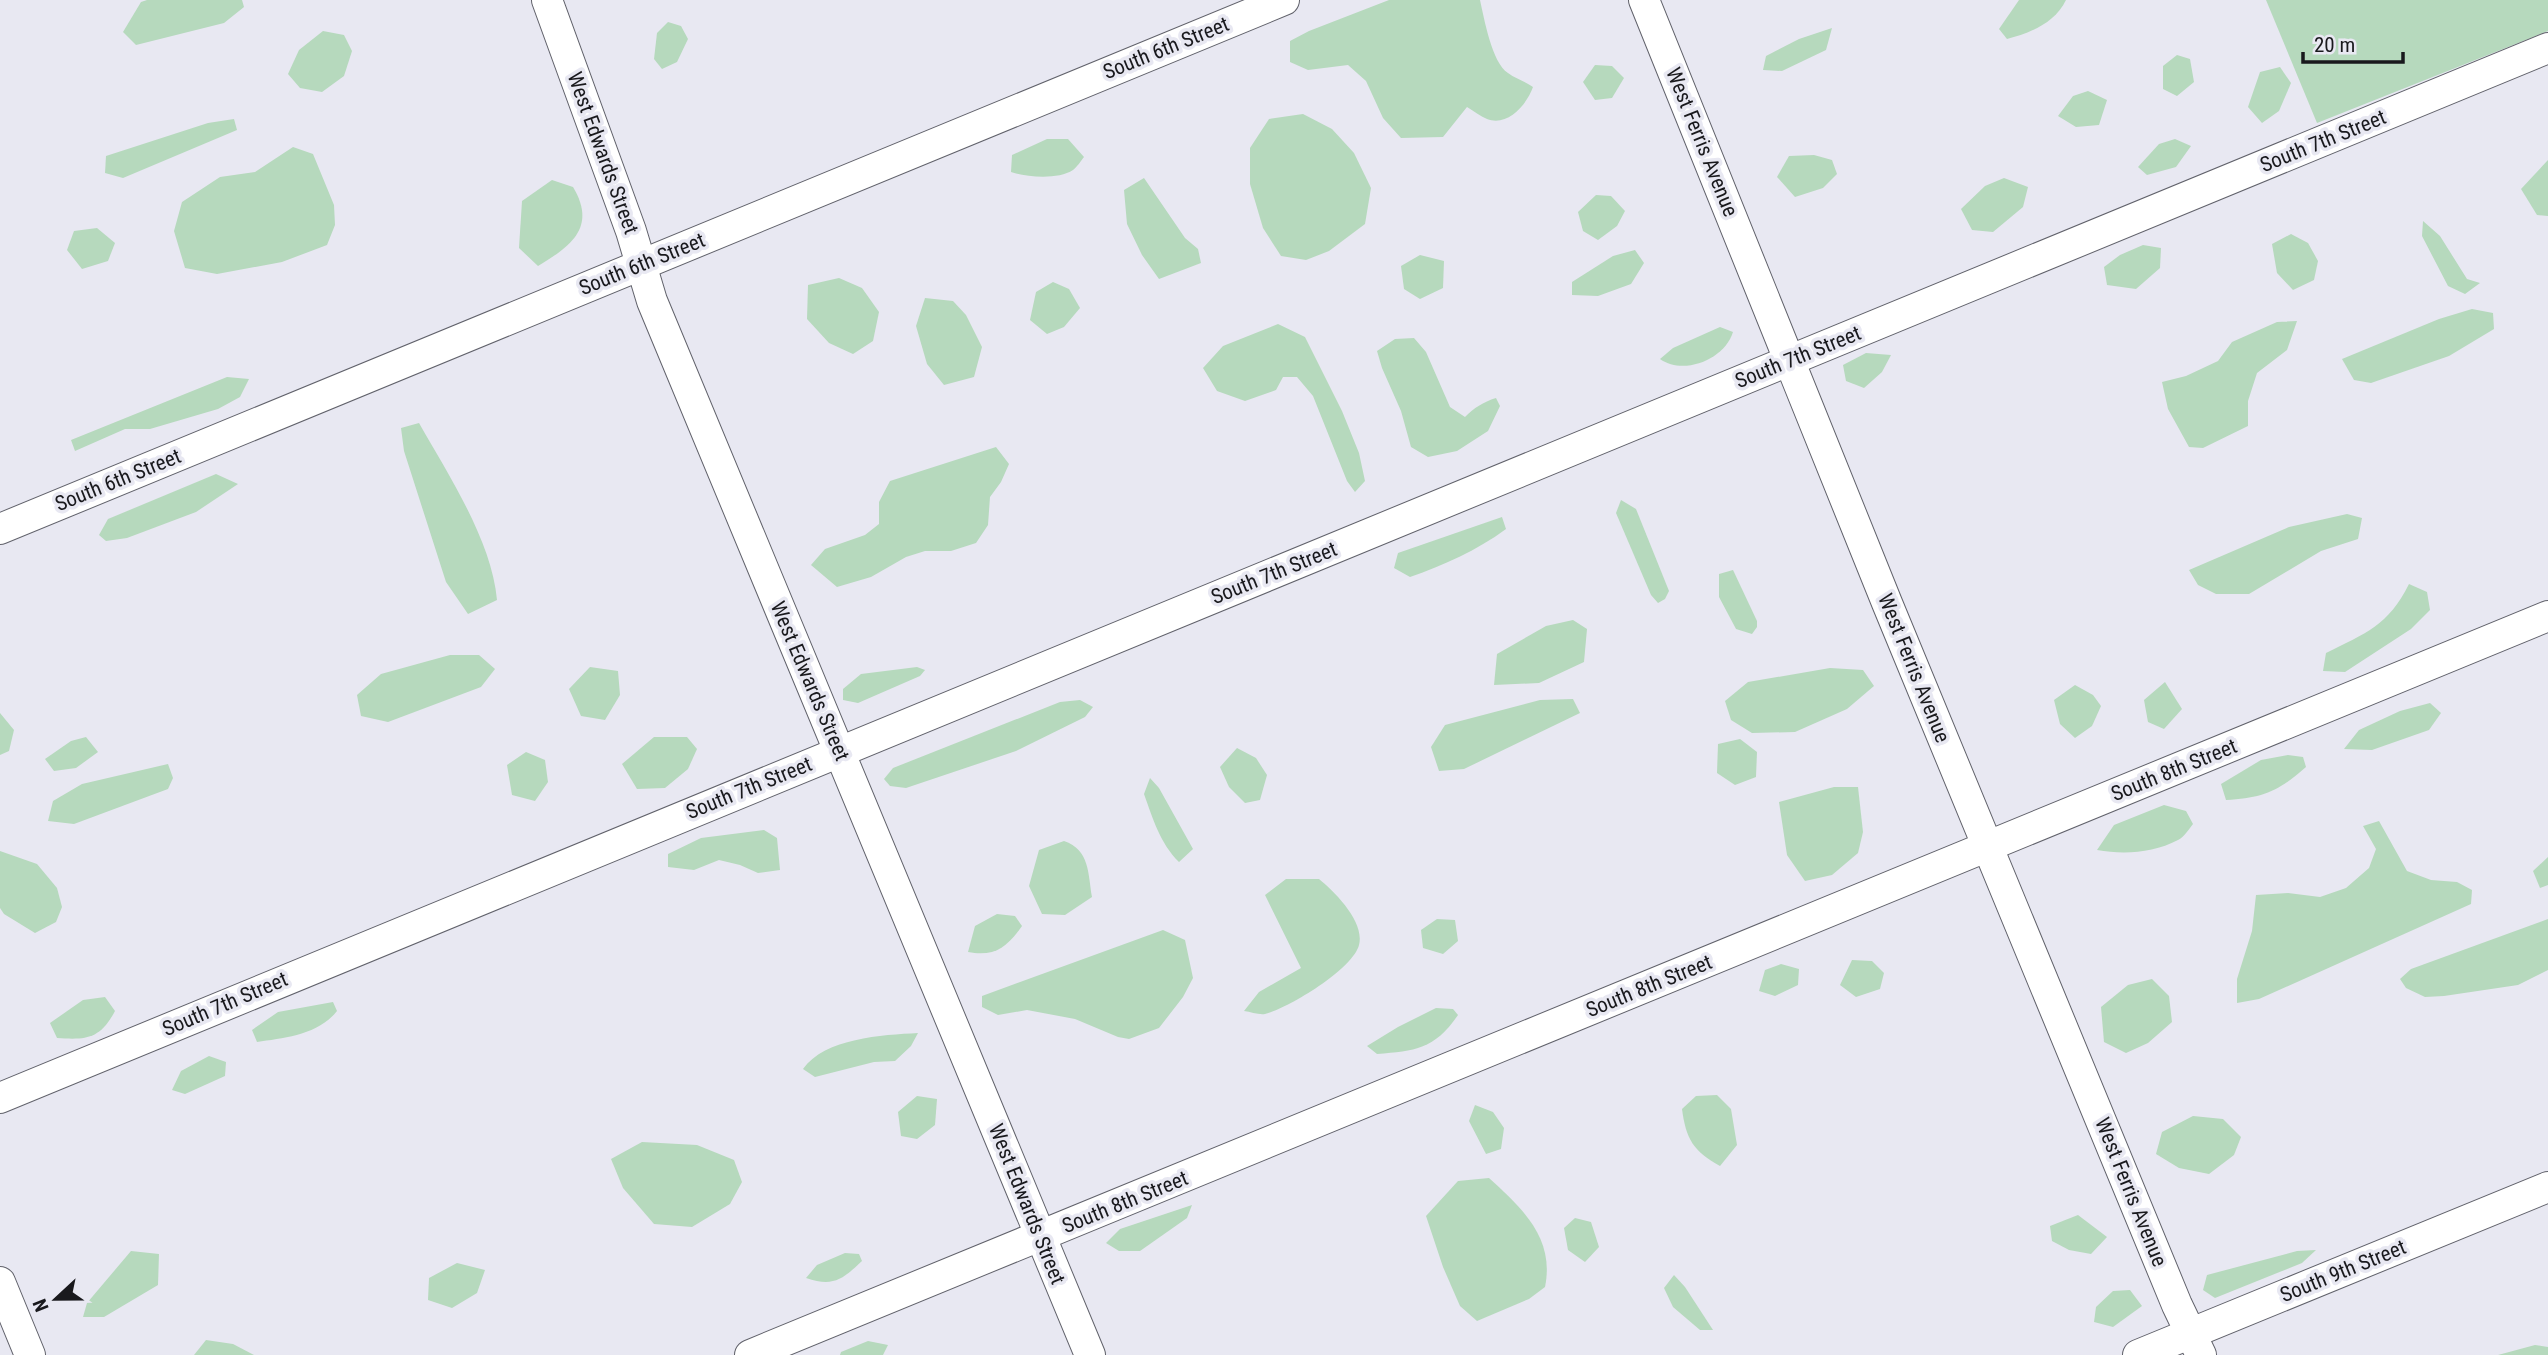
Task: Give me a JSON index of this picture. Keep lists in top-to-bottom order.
{
  "streets": {
    "street": [
      "South 6th Street",
      "South 7th Street",
      "West Ferris Avenue",
      "West Edwards Street",
      "South 8th Street",
      "South 9th Street"
    ]
  },
  "crossings": [
    ["South 6th Street", "West Edwards Street"],
    ["South 7th Street", "West Ferris Avenue"],
    ["South 7th Street", "West Edwards Street"],
    ["West Ferris Avenue", "South 8th Street"],
    ["West Ferris Avenue", "South 9th Street"],
    ["West Edwards Street", "South 8th Street"]
  ],
  "scale_bar": "20 m",
  "north": "left"
}
